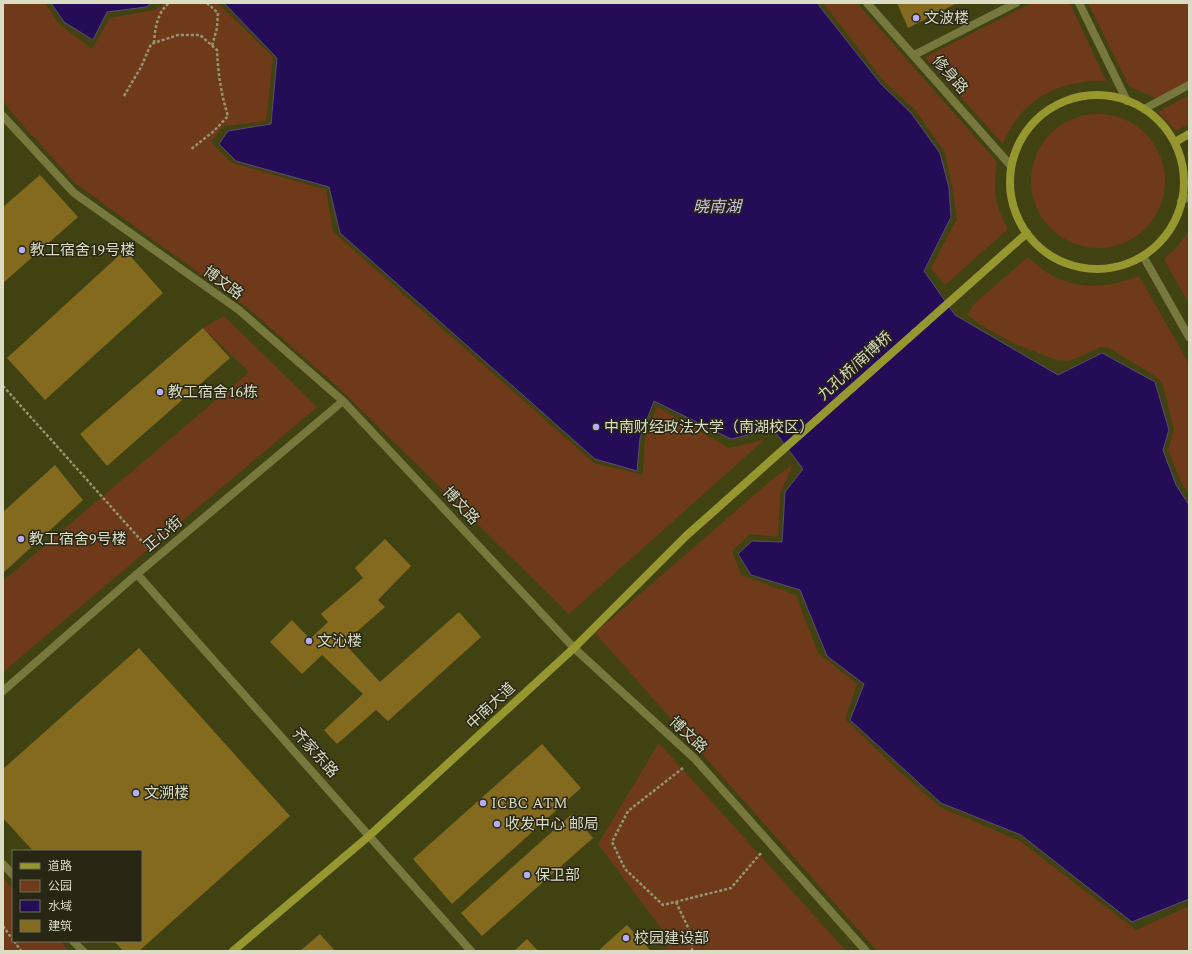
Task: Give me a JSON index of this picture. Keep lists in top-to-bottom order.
{
  "streets": {
    "main road": ["九孔桥/南博桥", "中南大道"],
    "street": [
      "修身路",
      "博文路",
      "正心街",
      "齐家东路"
    ]
  },
  "crossings": [
    ["博文路", "正心街"],
    ["博文路", "中南大道"],
    ["九孔桥/南博桥", "中南大道"],
    ["正心街", "齐家东路"],
    ["中南大道", "齐家东路"]
  ],
  "water": ["晓南湖"],
  "places": [
    "文波楼",
    "教工宿舍19号楼",
    "教工宿舍16栋",
    "中南财经政法大学（南湖校区）",
    "教工宿舍9号楼",
    "文沁楼",
    "文溯楼",
    "ICBC ATM",
    "收发中心 邮局",
    "保卫部",
    "校园建设部"
  ],
  "legend": [
    "道路",
    "公园",
    "水域",
    "建筑"
  ]
}
